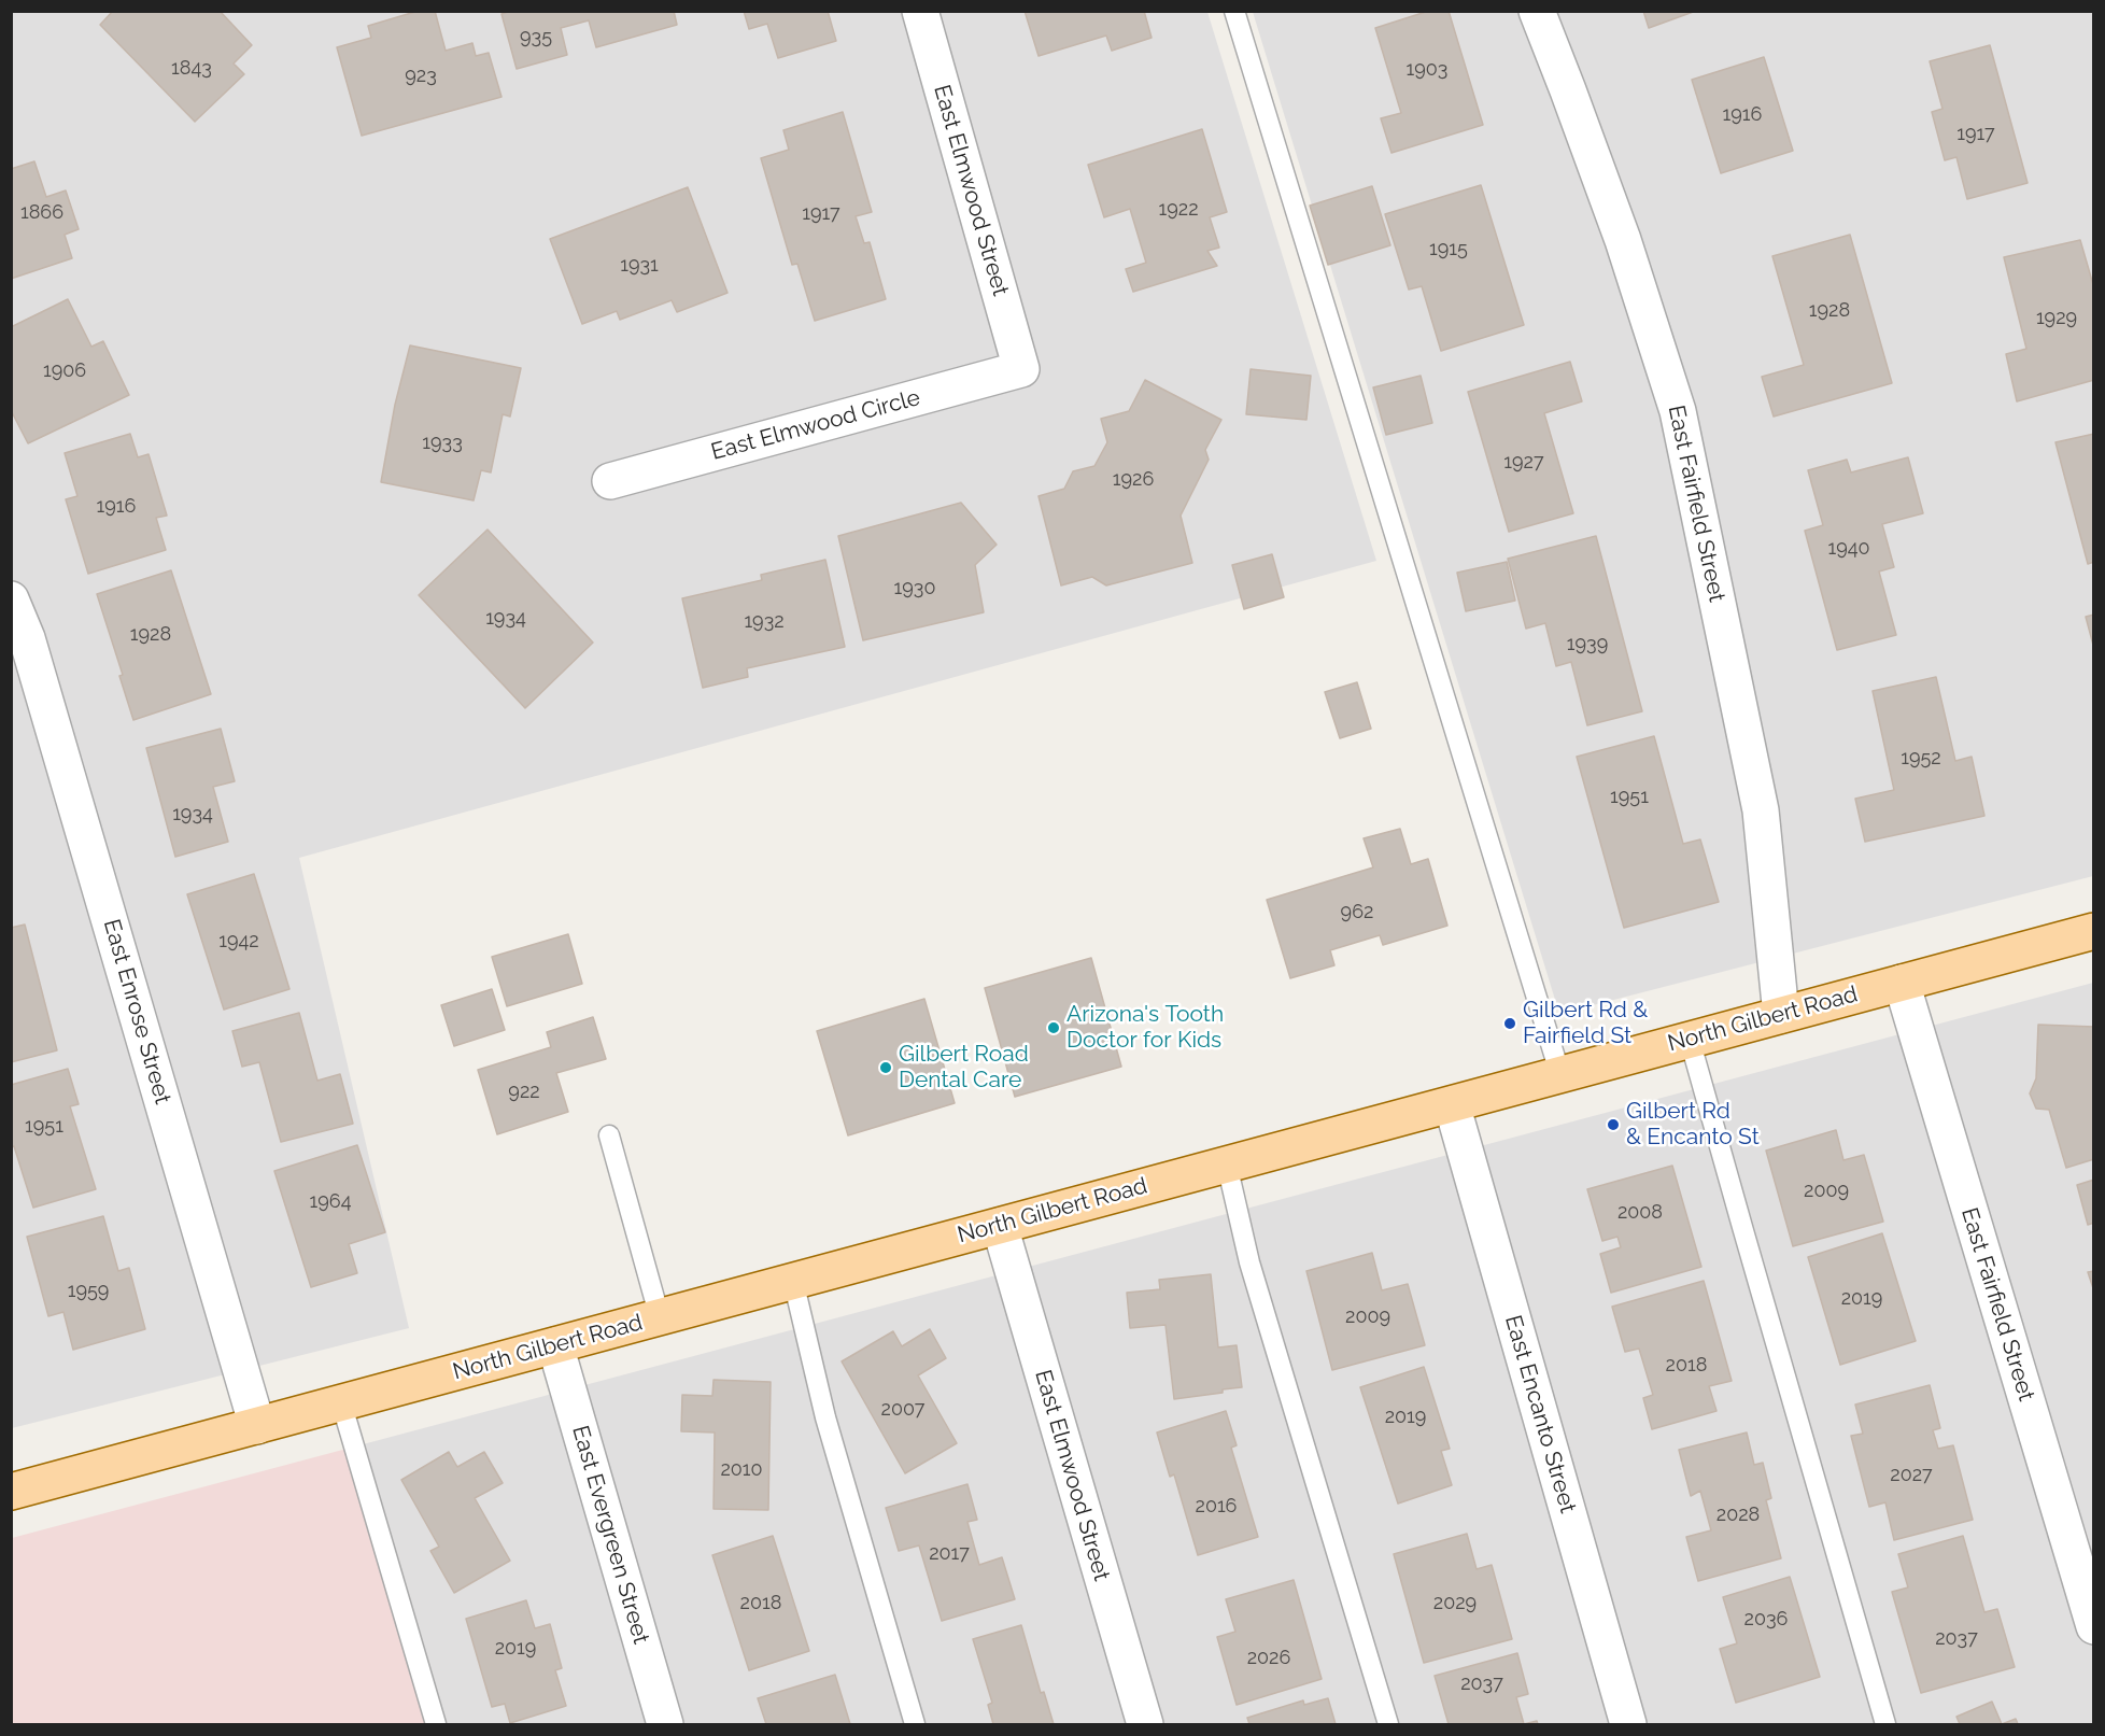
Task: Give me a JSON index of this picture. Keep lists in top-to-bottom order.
{
  "streets": {
    "main road": ["North Gilbert Road"],
    "street": [
      "East Elmwood Street",
      "East Elmwood Circle",
      "East Fairfield Street",
      "East Enrose Street",
      "East Encanto Street",
      "East Evergreen Street"
    ]
  },
  "crossings": [
    ["East Elmwood Street", "East Elmwood Circle"],
    ["East Elmwood Street", "North Gilbert Road"],
    ["East Fairfield Street", "North Gilbert Road"],
    ["East Enrose Street", "North Gilbert Road"],
    ["North Gilbert Road", "East Encanto Street"],
    ["North Gilbert Road", "East Evergreen Street"]
  ],
  "places": [
    "Gilbert Rd & Fairfield St",
    "Arizona's Tooth Doctor for Kids",
    "Gilbert Road Dental Care",
    "Gilbert Rd & Encanto St"
  ],
  "house_numbers": [
    "935",
    "1843",
    "1903",
    "923",
    "1916",
    "1917",
    "1922",
    "1866",
    "1917",
    "1915",
    "1931",
    "1928",
    "1929",
    "1906",
    "1933",
    "1927",
    "1926",
    "1916",
    "1940",
    "1930",
    "1934",
    "1932",
    "1928",
    "1939",
    "1952",
    "1951",
    "1934",
    "962",
    "1942",
    "922",
    "1951",
    "2009",
    "1964",
    "2008",
    "1959",
    "2019",
    "2009",
    "2018",
    "2007",
    "2019",
    "2010",
    "2027",
    "2016",
    "2028",
    "2017",
    "2018",
    "2029",
    "2036",
    "2037",
    "2019",
    "2026",
    "2037"
  ]
}
